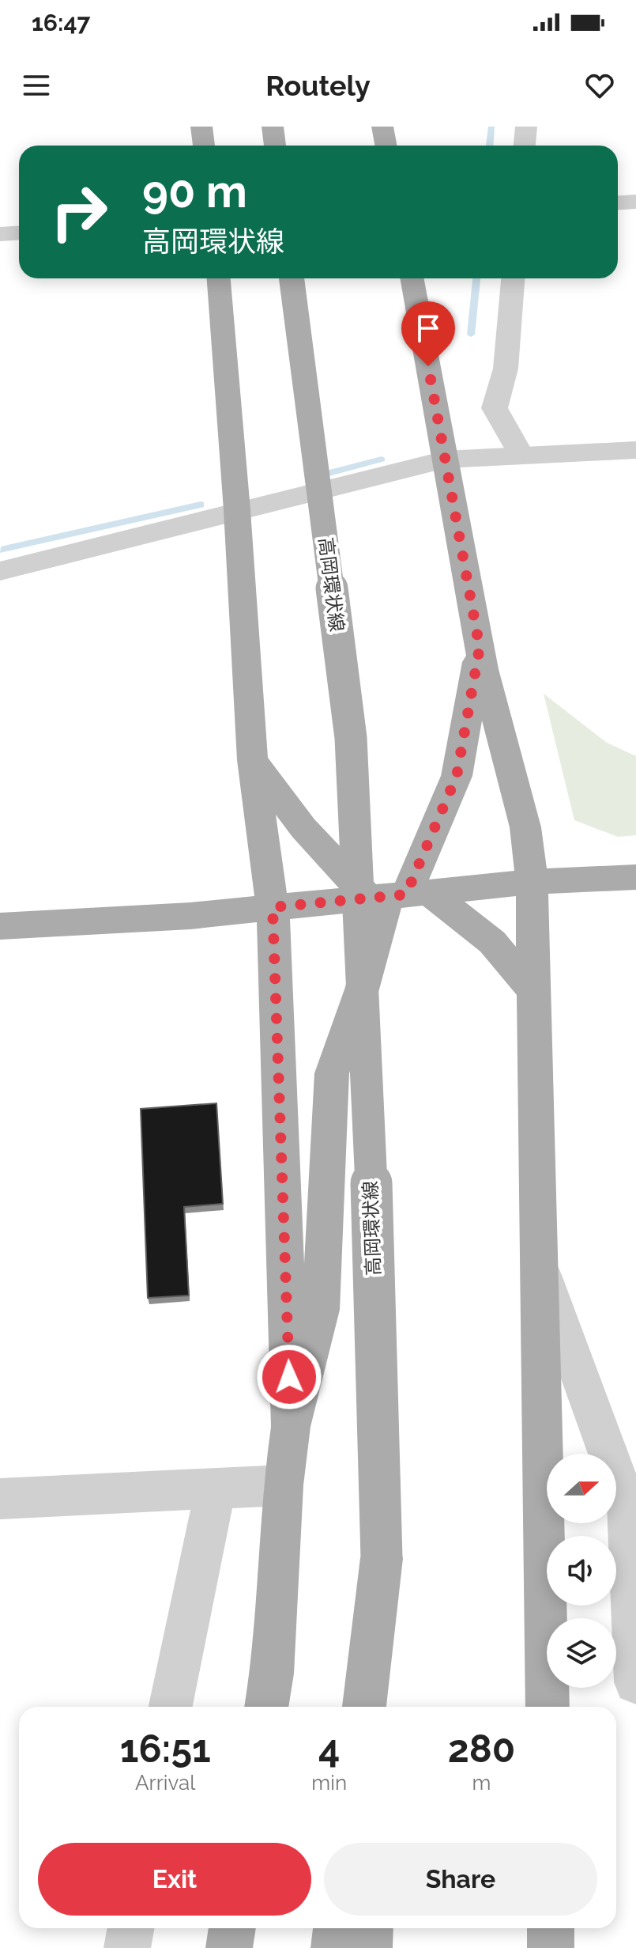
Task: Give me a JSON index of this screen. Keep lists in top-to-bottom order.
{
  "streets": {
    "main road": ["高岡環状線"]
  },
  "north": "right",
  "page": {
    "status": "16:47",
    "header": "Routely",
    "turn": ["90 m", "高岡環状線"],
    "eta": [
      "16:51",
      "Arrival",
      "4",
      "min",
      "280",
      "m"
    ],
    "buttons": ["Exit", "Share"]
  }
}
